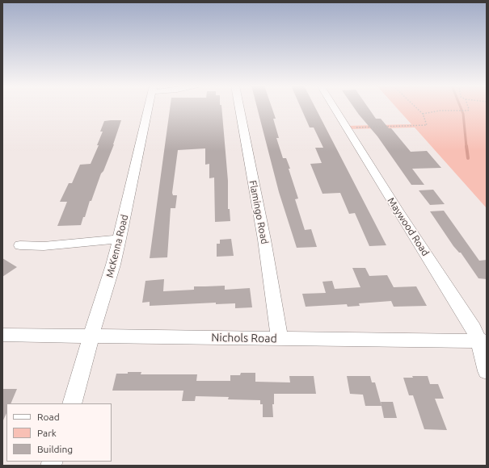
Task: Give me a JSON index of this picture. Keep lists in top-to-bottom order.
{
  "streets": {
    "street": [
      "Flamingo Road",
      "Maywood Road",
      "McKenna Road",
      "Nichols Road"
    ]
  },
  "crossings": [
    ["Flamingo Road", "Nichols Road"],
    ["Maywood Road", "Nichols Road"],
    ["McKenna Road", "Nichols Road"]
  ],
  "legend": ["Road", "Park", "Building"]
}
